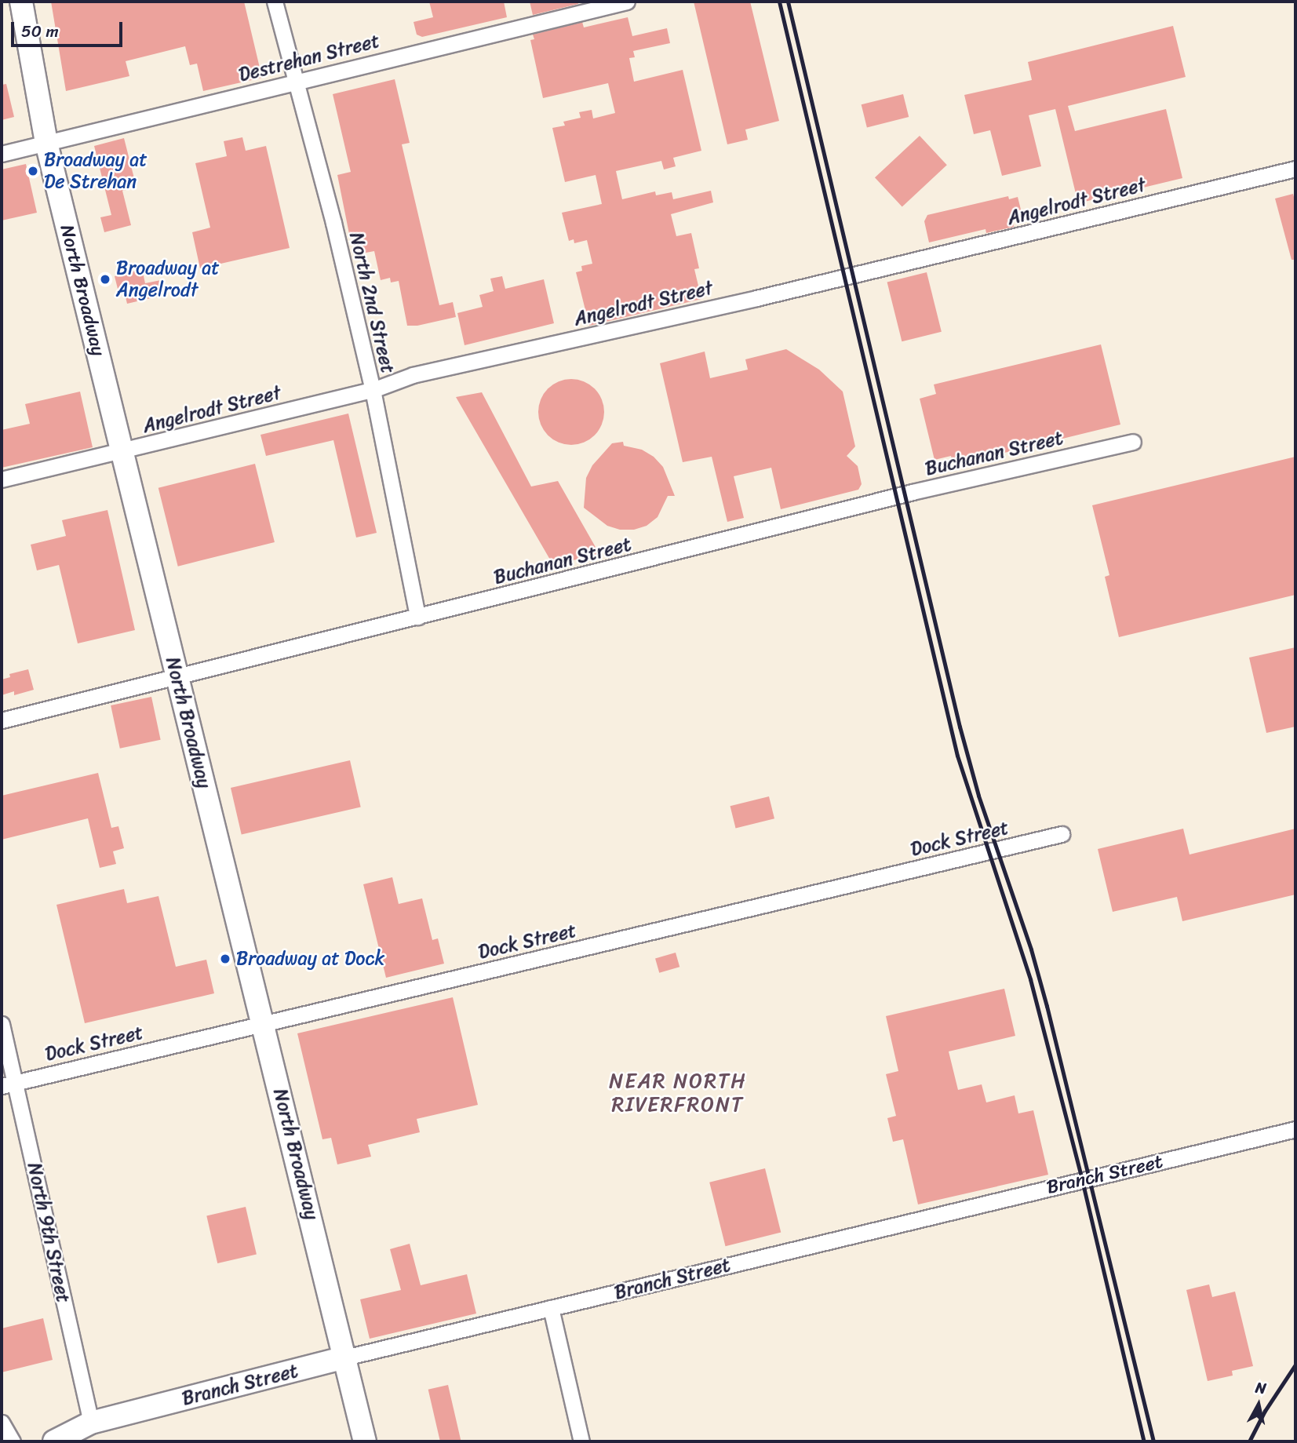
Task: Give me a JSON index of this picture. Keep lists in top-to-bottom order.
{
  "streets": {
    "main road": ["North Broadway", "Branch Street"],
    "street": [
      "Destrehan Street",
      "Angelrodt Street",
      "North 2nd Street",
      "Buchanan Street",
      "Dock Street",
      "North 9th Street"
    ]
  },
  "crossings": [
    ["Destrehan Street", "North Broadway"],
    ["Destrehan Street", "North 2nd Street"],
    ["Angelrodt Street", "North Broadway"],
    ["Angelrodt Street", "North 2nd Street"],
    ["North Broadway", "Buchanan Street"],
    ["North Broadway", "Dock Street"],
    ["North Broadway", "Branch Street"],
    ["North 2nd Street", "Buchanan Street"],
    ["Dock Street", "North 9th Street"],
    ["Branch Street", "North 9th Street"]
  ],
  "districts": ["NEAR NORTH RIVERFRONT"],
  "places": ["Broadway at De Strehan", "Broadway at Angelrodt", "Broadway at Dock"],
  "scale_bar": "50 m",
  "north": "top"
}
